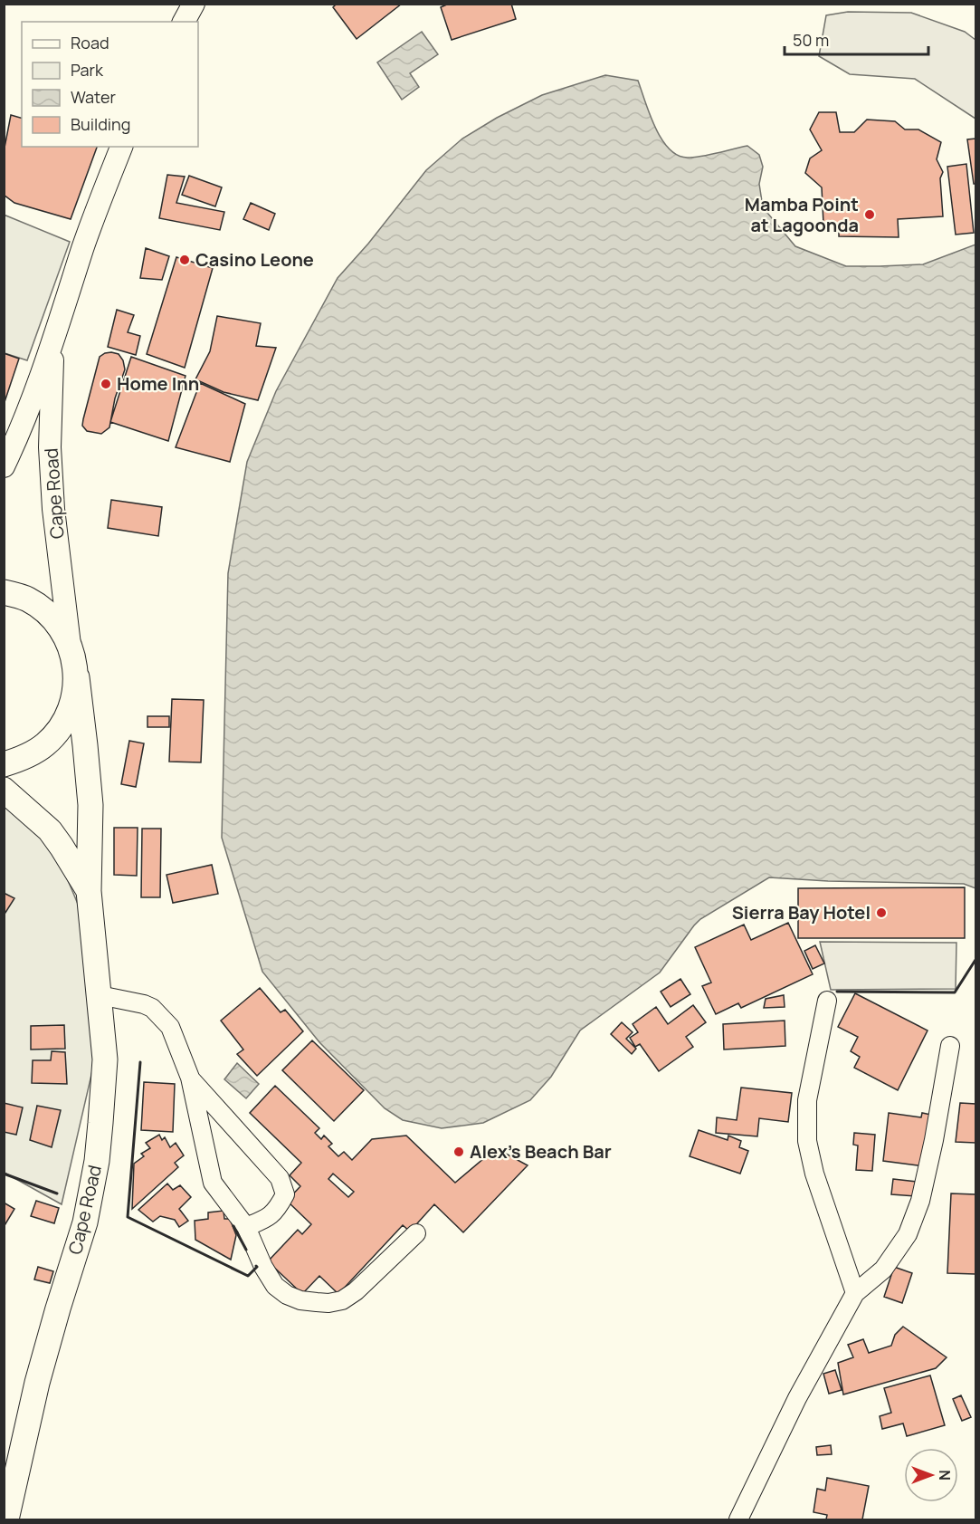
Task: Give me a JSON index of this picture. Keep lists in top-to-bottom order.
{
  "streets": {
    "main road": ["Cape Road"]
  },
  "places": [
    "Mamba Point at Lagoonda",
    "Casino Leone",
    "Home Inn",
    "Sierra Bay Hotel",
    "Alex’s Beach Bar"
  ],
  "legend": [
    "Road",
    "Park",
    "Water",
    "Building"
  ],
  "scale_bar": "50 m",
  "north": "right"
}
